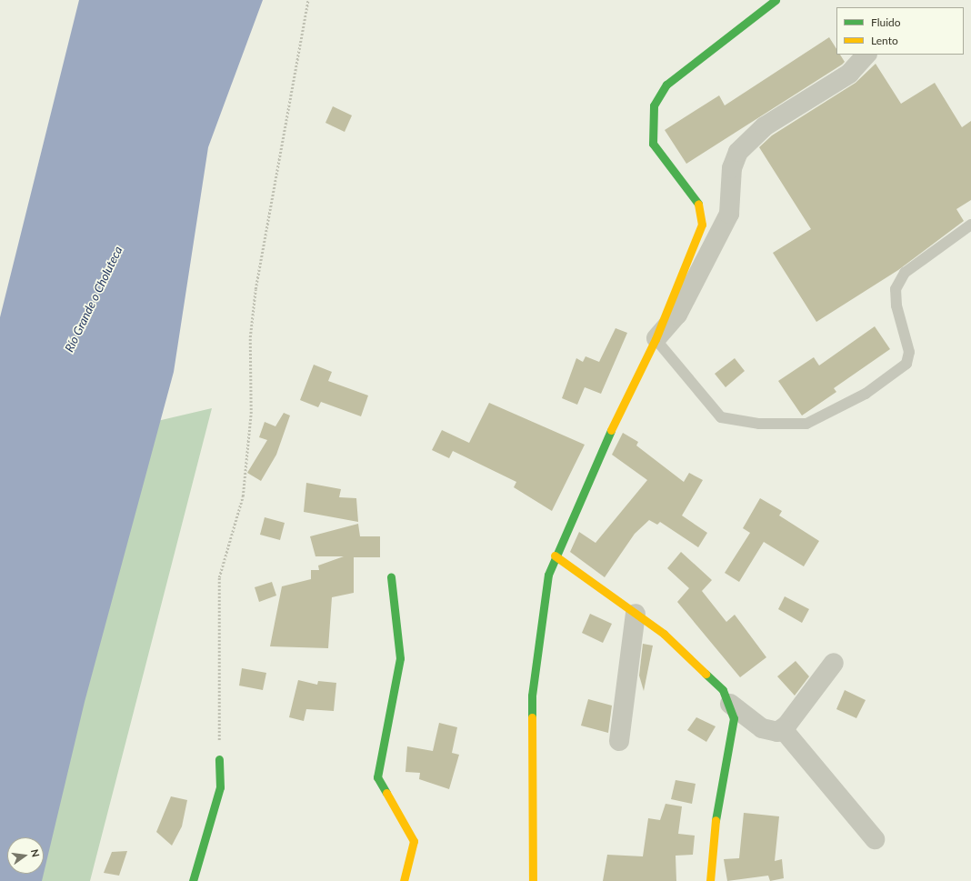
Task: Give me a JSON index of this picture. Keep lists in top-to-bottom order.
{
  "water": ["Río Grande o Choluteca"],
  "legend": ["Fluido", "Lento"],
  "north": "right"
}
